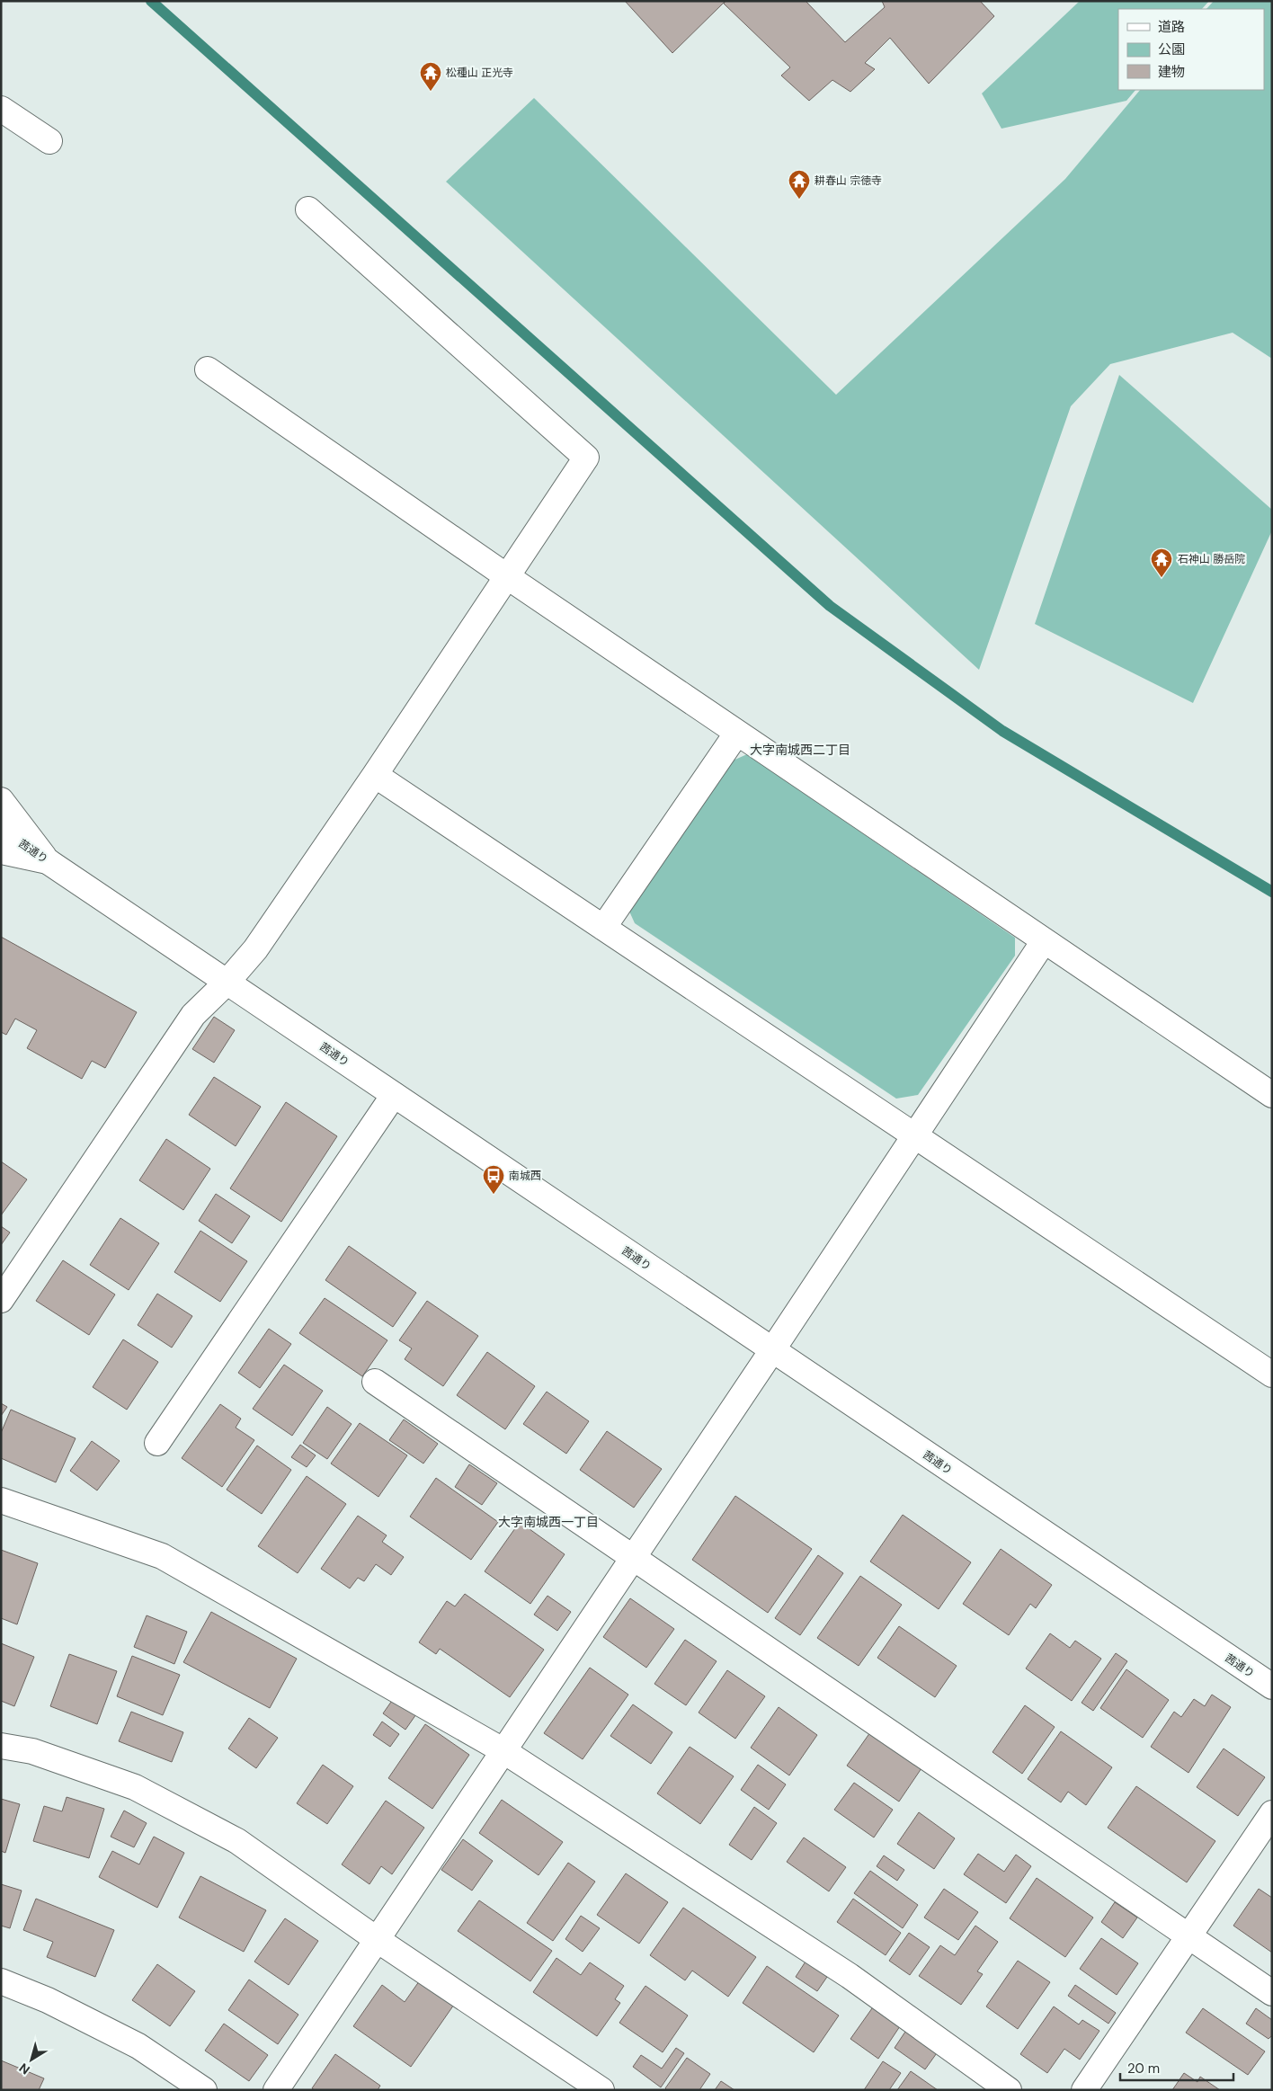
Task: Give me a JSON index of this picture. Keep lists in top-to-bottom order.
{
  "streets": {
    "street": ["茜通り"]
  },
  "districts": ["大字南城西二丁目", "大字南城西一丁目"],
  "places": {
    "temple": ["松種山 正光寺", "耕春山 宗徳寺", "石神山 勝岳院"],
    "bus stop": ["南城西"]
  },
  "legend": ["道路", "公園", "建物"],
  "scale_bar": "20 m",
  "north": "bottom left"
}
